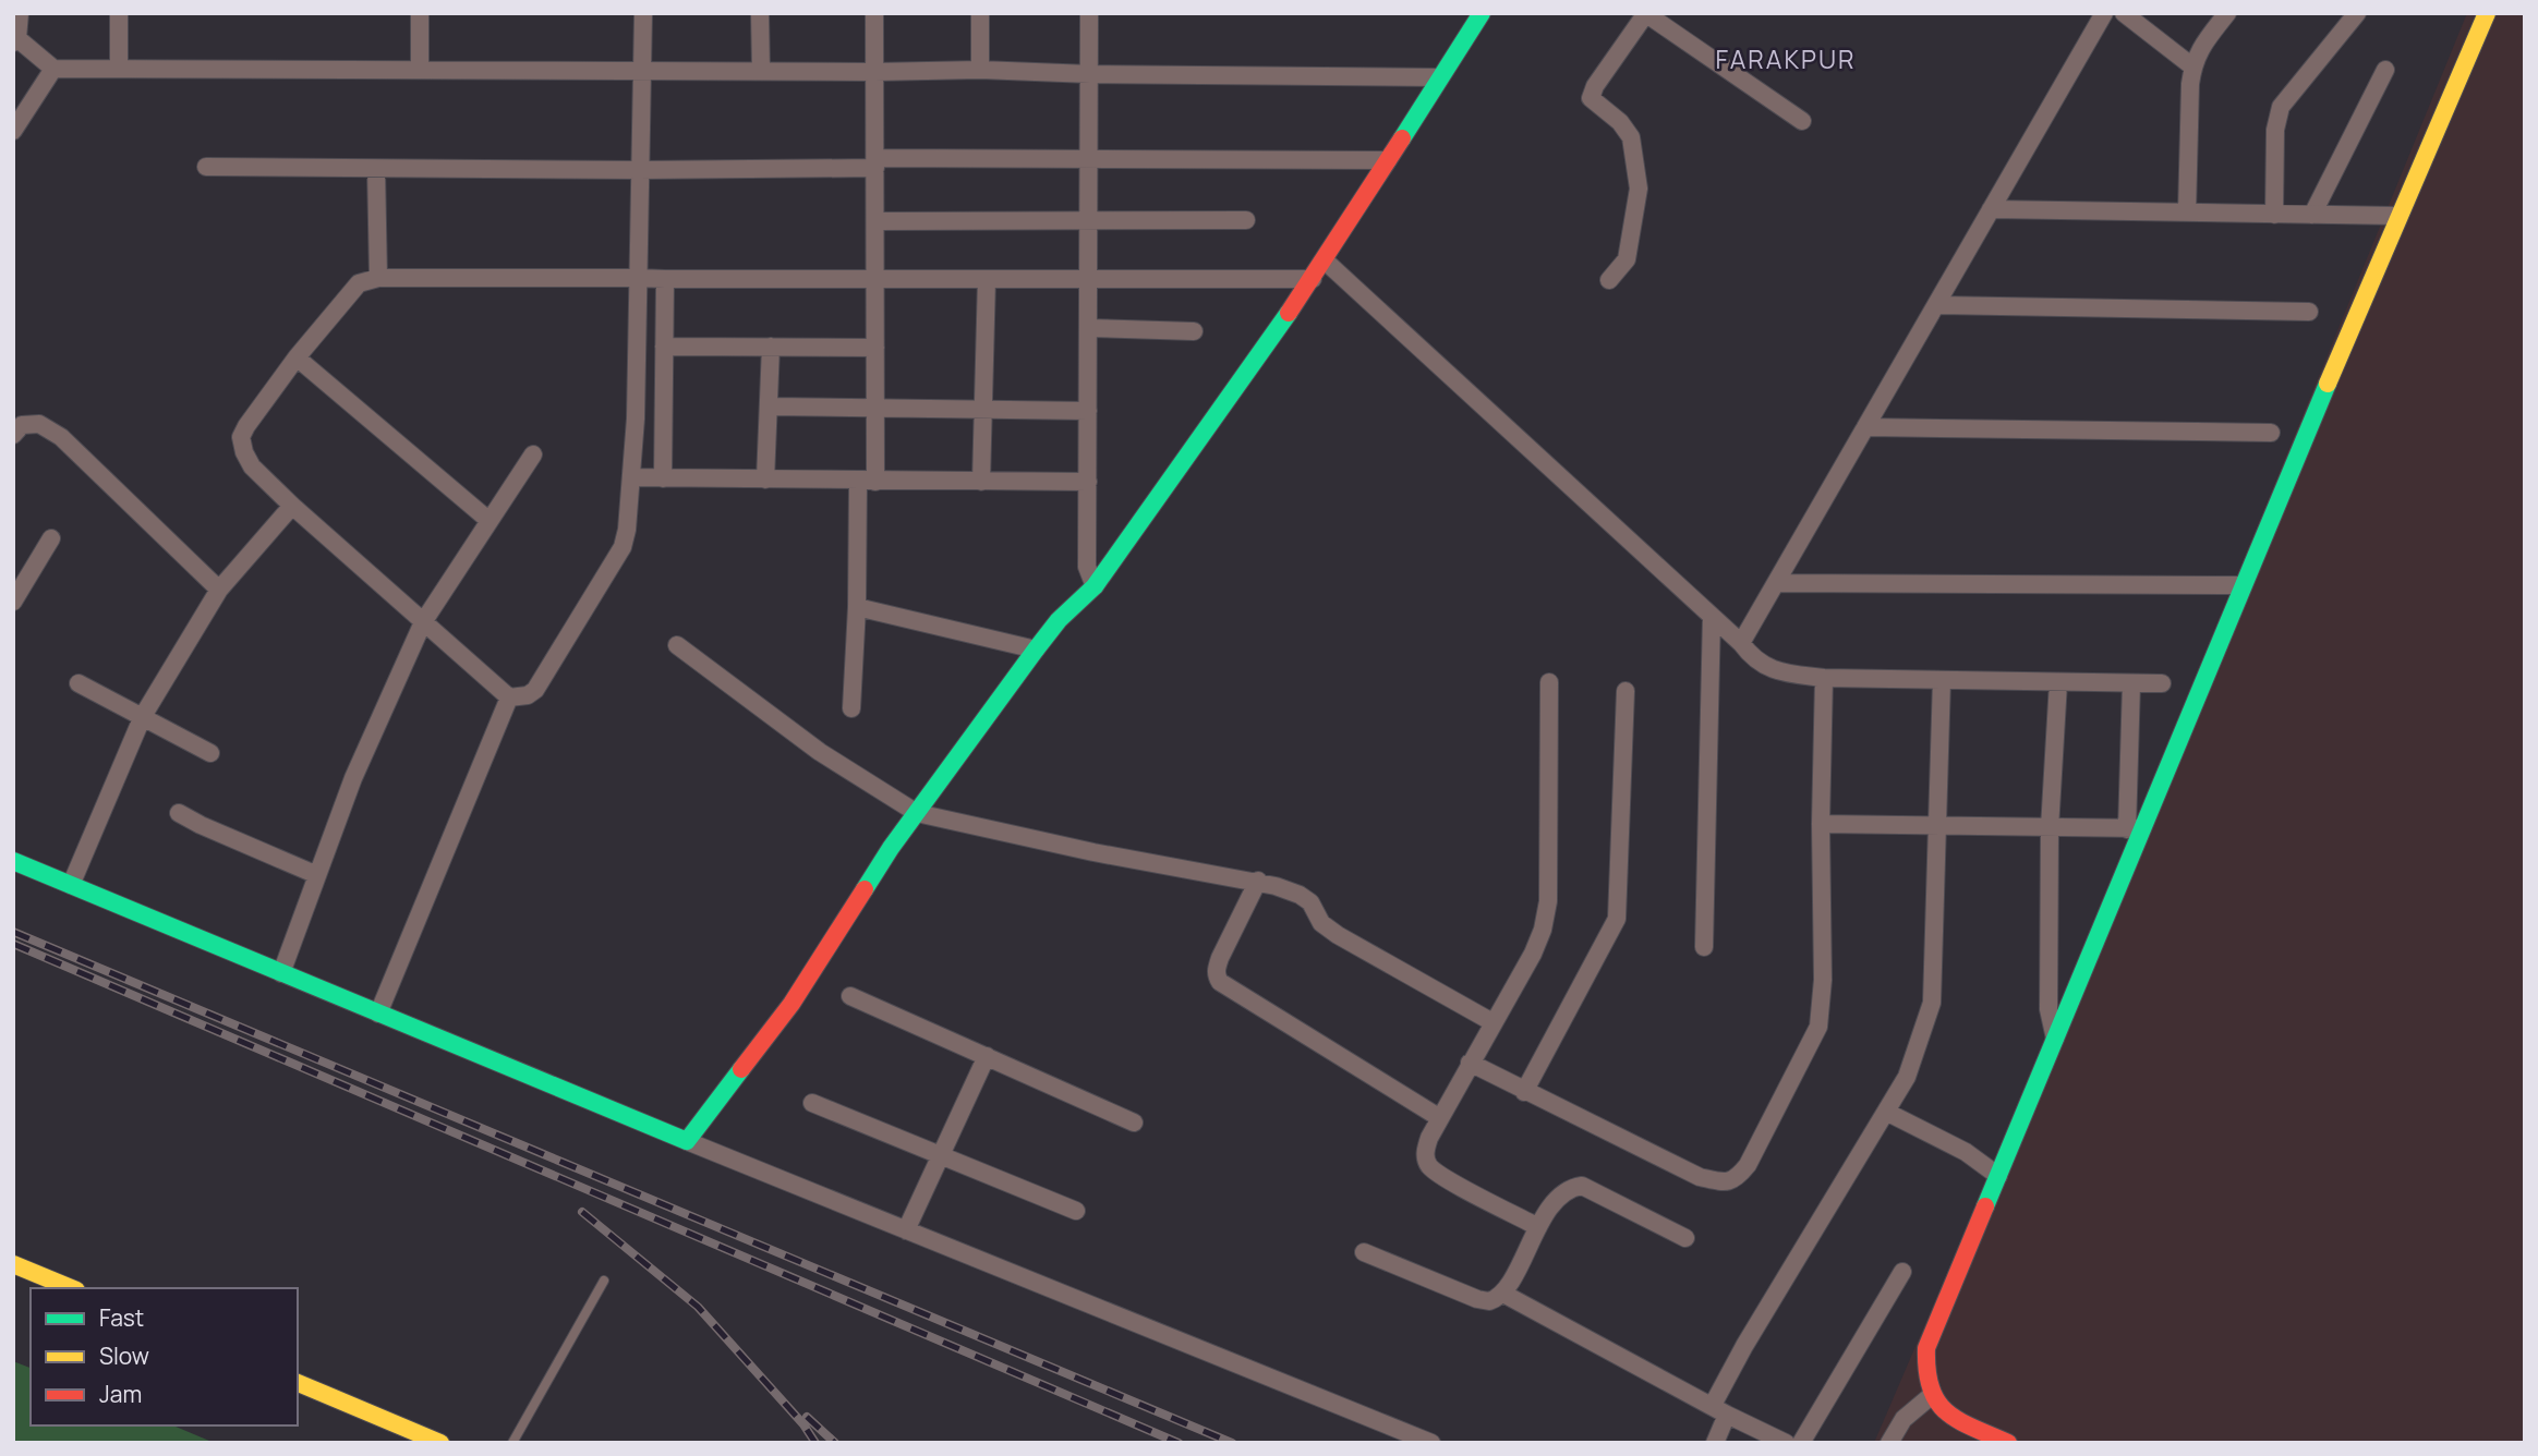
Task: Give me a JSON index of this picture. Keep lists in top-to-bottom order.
{
  "districts": ["FARAKPUR"],
  "legend": ["Fast", "Slow", "Jam"]
}
